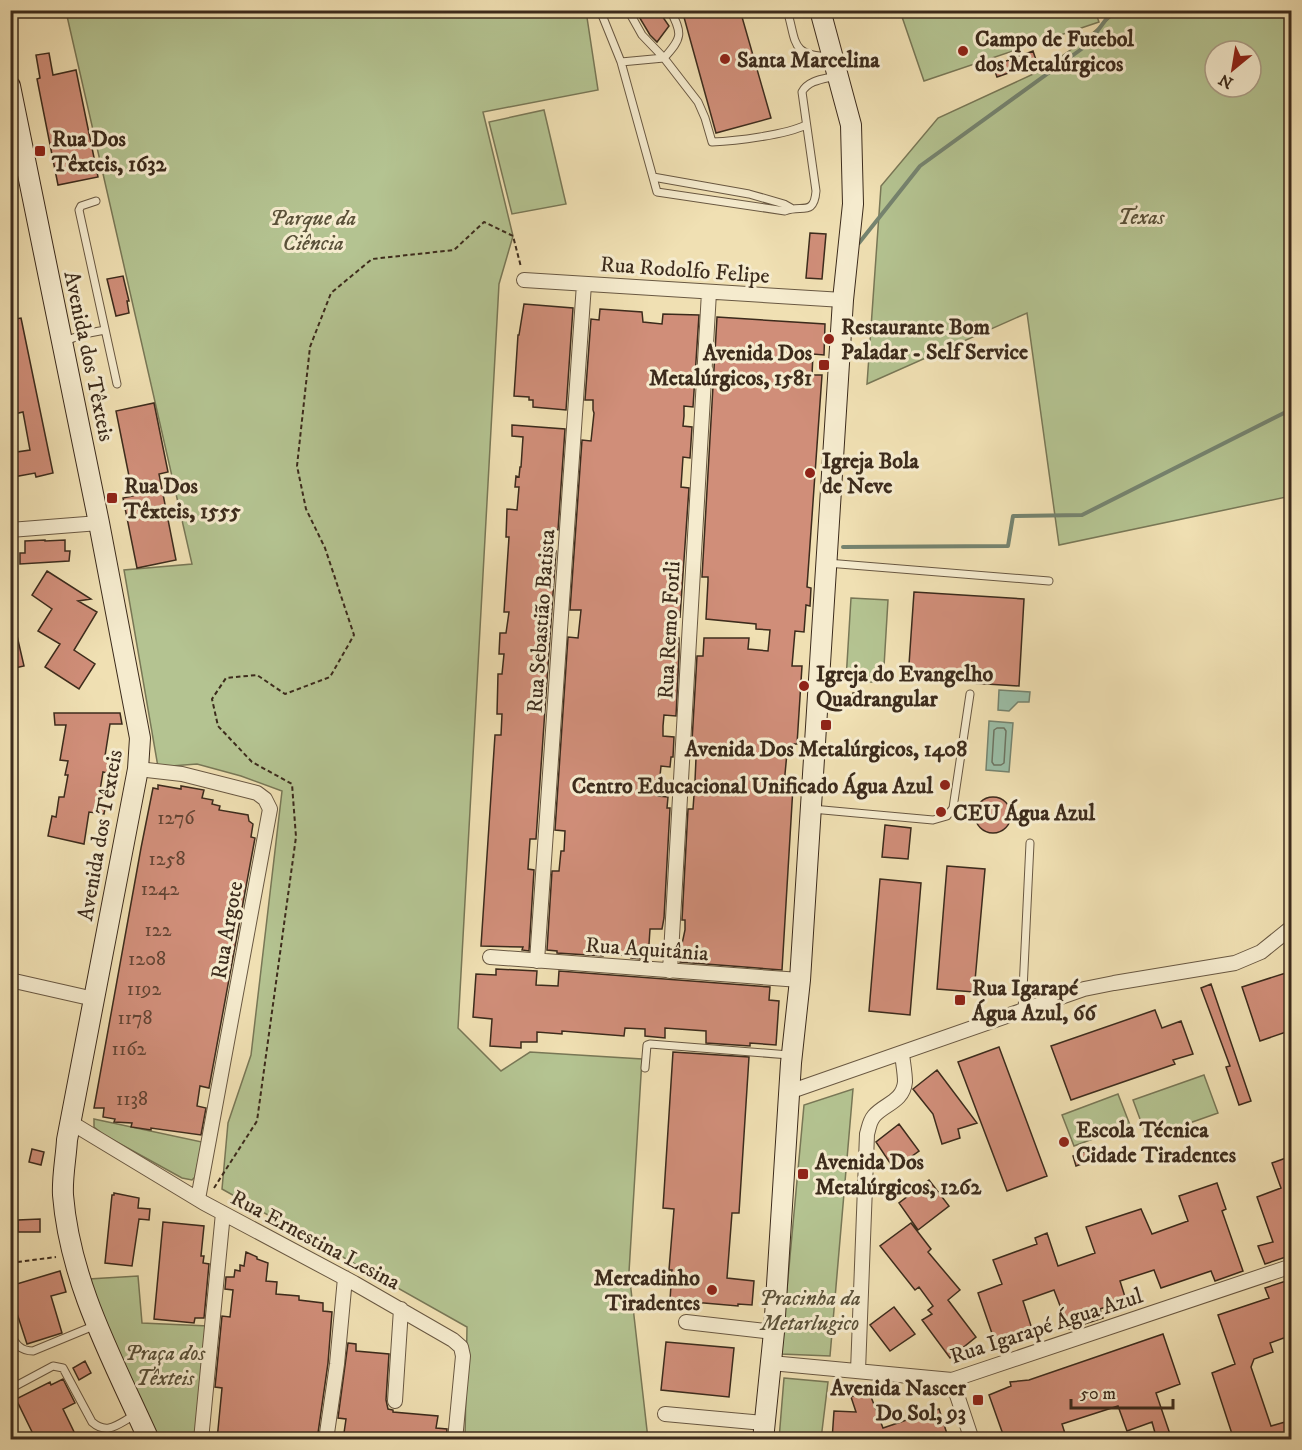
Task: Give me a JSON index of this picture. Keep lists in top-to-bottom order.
{
  "streets": {
    "main road": ["Avenida dos Têxteis"],
    "street": [
      "Rua Rodolfo Felipe",
      "Rua Sebastião Batista",
      "Rua Remo Forli",
      "Rua Argote",
      "Rua Aquitânia",
      "Rua Ernestina Lesina",
      "Rua Igarapé Água Azul"
    ]
  },
  "crossings": [
    ["Rua Rodolfo Felipe", "Rua Sebastião Batista"],
    ["Rua Rodolfo Felipe", "Rua Remo Forli"],
    ["Avenida dos Têxteis", "Rua Argote"],
    ["Avenida dos Têxteis", "Rua Ernestina Lesina"],
    ["Rua Sebastião Batista", "Rua Aquitânia"],
    ["Rua Remo Forli", "Rua Aquitânia"],
    ["Rua Argote", "Rua Ernestina Lesina"]
  ],
  "parks": [
    "Texas",
    "Parque da Ciência",
    "Pracinha da Metarlugico",
    "Praça dos Têxteis"
  ],
  "places": {
    "other": [
      "Campo de Futebol dos Metalúrgicos",
      "Santa Marcelina",
      "Restaurante Bom Paladar - Self Service",
      "Igreja Bola de Neve",
      "Igreja do Evangelho Quadrangular",
      "Centro Educacional Unificado Água Azul",
      "CEU Água Azul",
      "Escola Técnica Cidade Tiradentes",
      "Mercadinho Tiradentes"
    ],
    "transit": [
      "Rua Dos Têxteis, 1632",
      "Avenida Dos Metalúrgicos, 1581",
      "Rua Dos Têxteis, 1555",
      "Avenida Dos Metalúrgicos, 1408",
      "Rua Igarapé Água Azul, 66",
      "Avenida Dos Metalúrgicos, 1262",
      "Avenida Nascer Do Sol, 93"
    ]
  },
  "house_numbers": [
    "1276",
    "1258",
    "1242",
    "122",
    "1208",
    "1192",
    "1178",
    "1162",
    "1138"
  ],
  "scale_bar": "50 m",
  "north": "bottom left"
}
